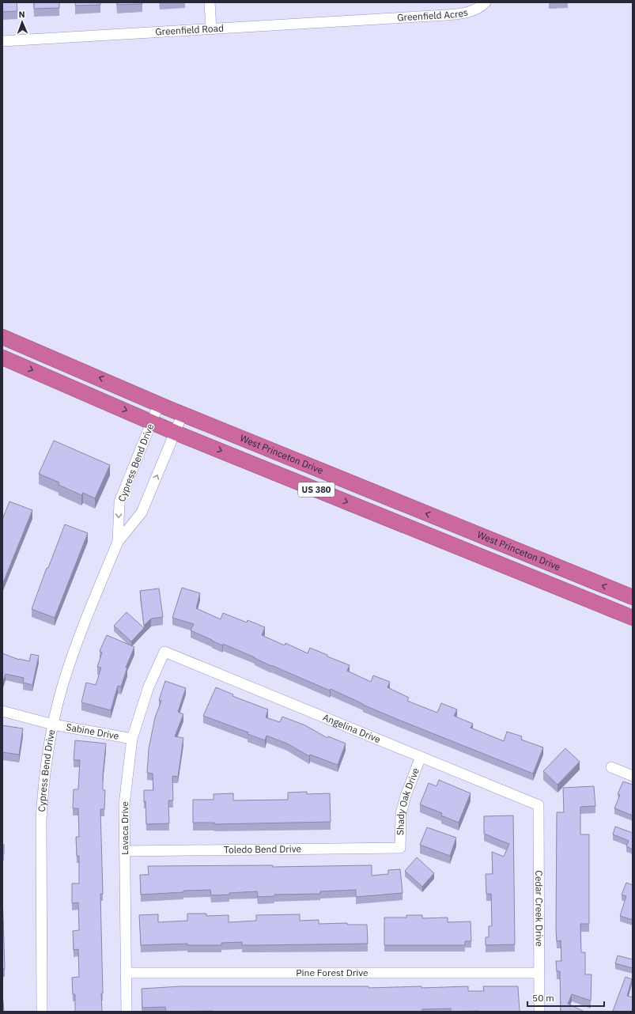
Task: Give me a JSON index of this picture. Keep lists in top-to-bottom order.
{
  "streets": {
    "highway": ["West Princeton Drive", "US 380"],
    "street": [
      "Greenfield Acres",
      "Greenfield Road",
      "Cypress Bend Drive",
      "Angelina Drive",
      "Sabine Drive",
      "Shady Oak Drive",
      "Lavaca Drive",
      "Toledo Bend Drive",
      "Cedar Creek Drive",
      "Pine Forest Drive"
    ]
  },
  "crossings": [
    ["Greenfield Acres", "Greenfield Road"],
    ["West Princeton Drive", "Cypress Bend Drive"],
    ["Cypress Bend Drive", "Sabine Drive"],
    ["Angelina Drive", "Shady Oak Drive"],
    ["Angelina Drive", "Lavaca Drive"],
    ["Angelina Drive", "Cedar Creek Drive"],
    ["Sabine Drive", "Lavaca Drive"],
    ["Shady Oak Drive", "Toledo Bend Drive"],
    ["Lavaca Drive", "Toledo Bend Drive"],
    ["Lavaca Drive", "Pine Forest Drive"],
    ["Cedar Creek Drive", "Pine Forest Drive"]
  ],
  "scale_bar": "50 m",
  "north": "top"
}
